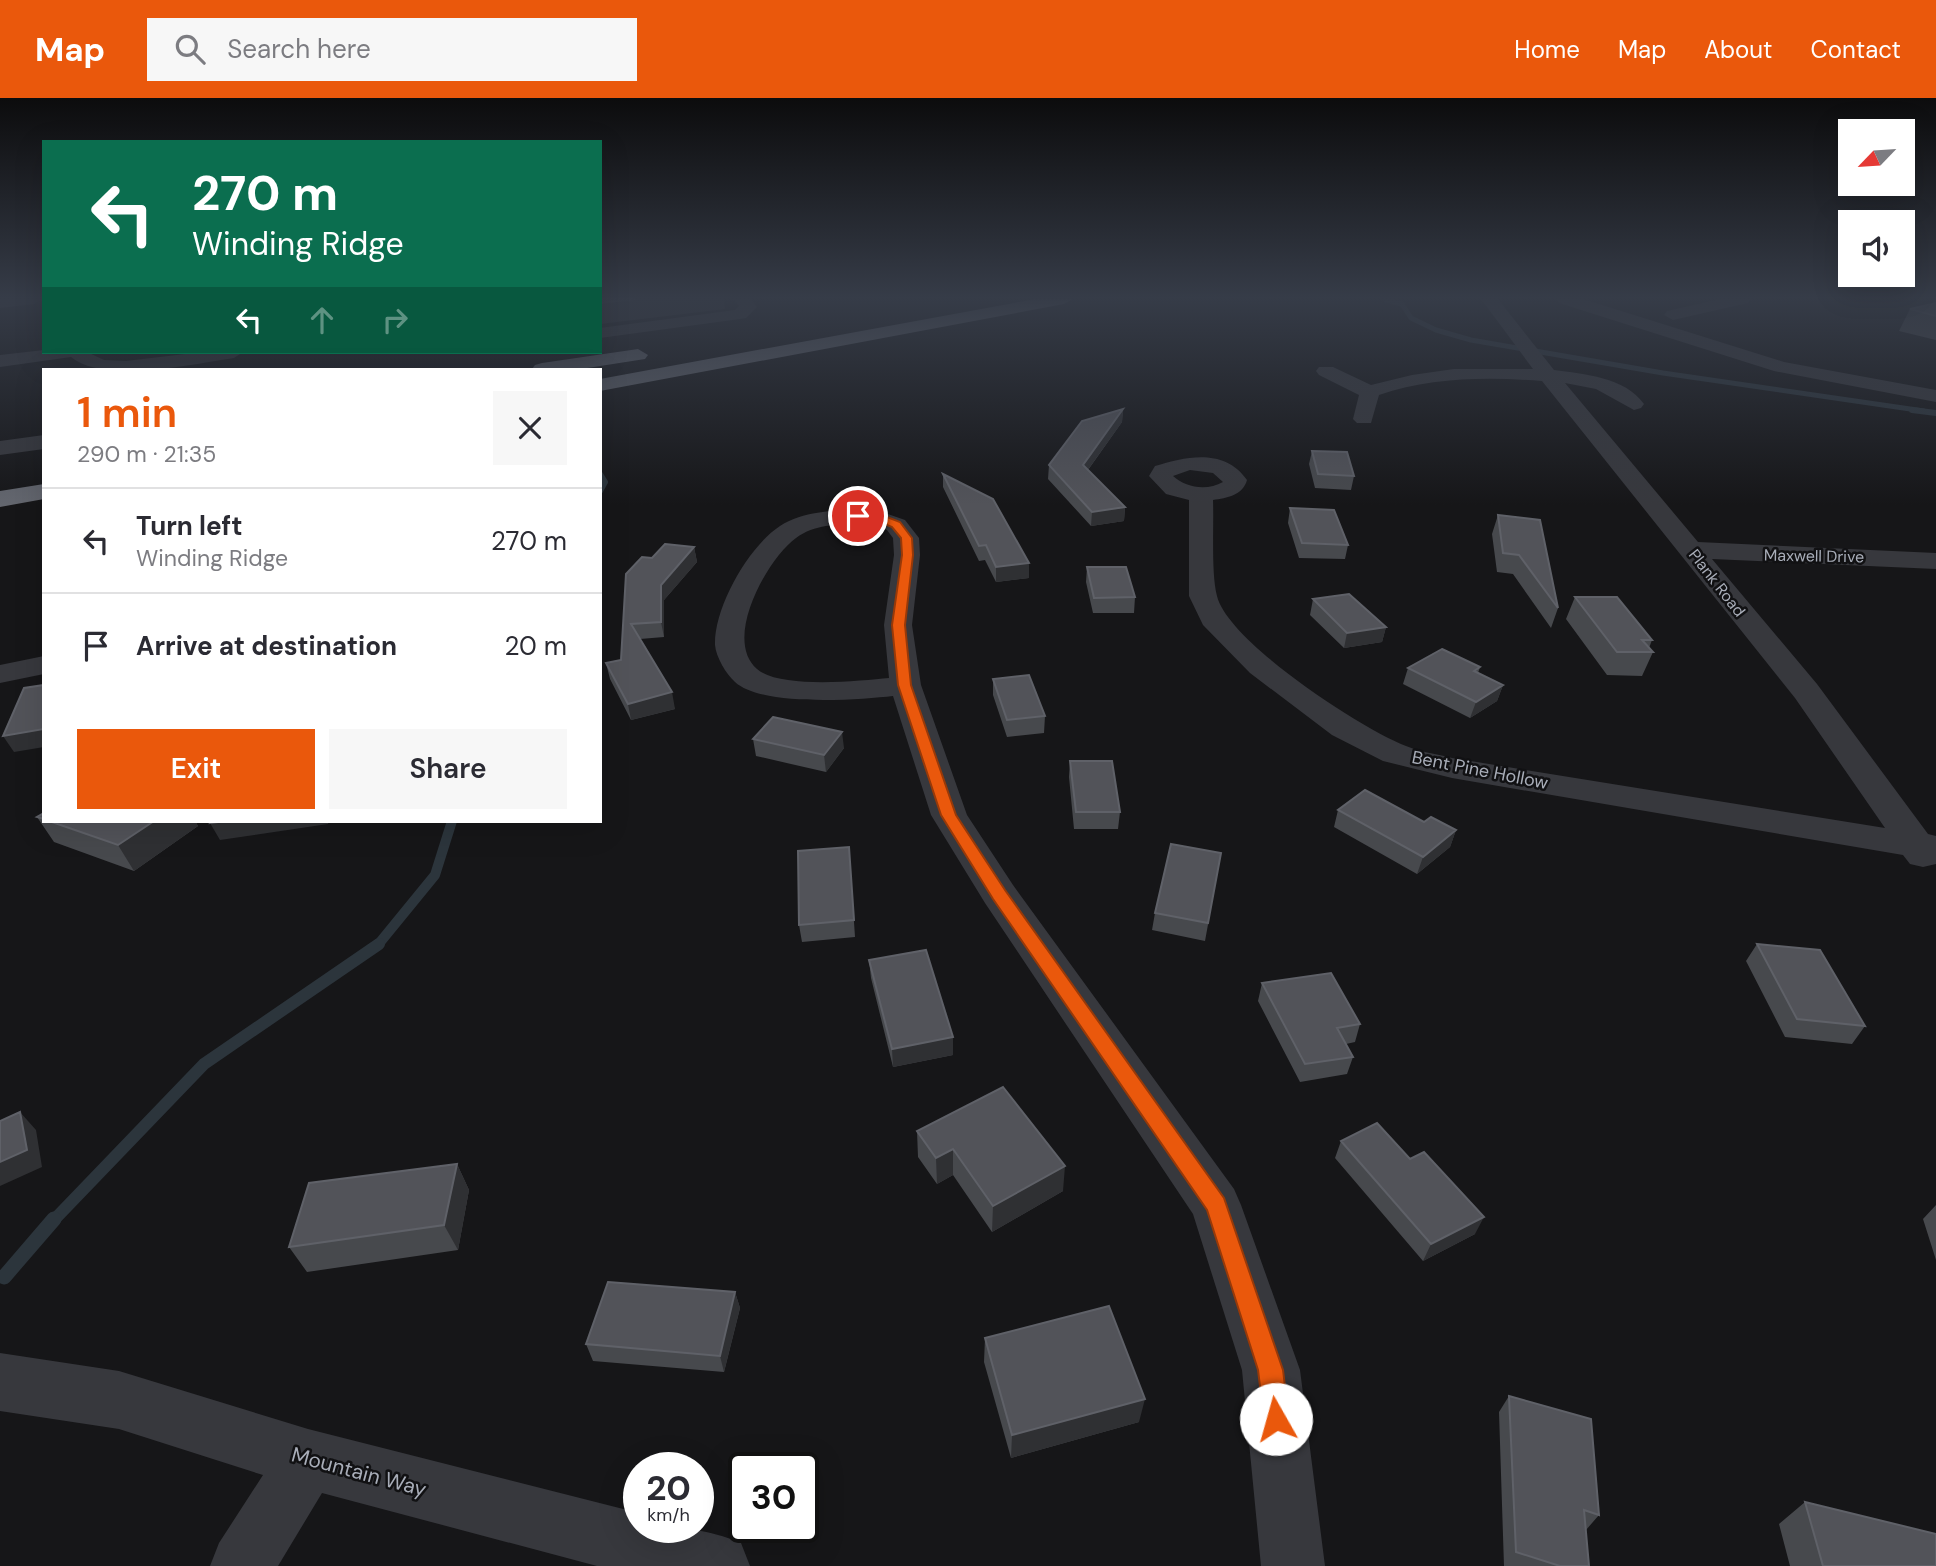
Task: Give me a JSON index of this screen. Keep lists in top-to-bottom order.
{
  "streets": {
    "street": [
      "Maxwell Drive",
      "Plank Road",
      "Bent Pine Hollow",
      "Mountain Way"
    ]
  },
  "crossings": [
    ["Maxwell Drive", "Plank Road"],
    ["Plank Road", "Bent Pine Hollow"]
  ],
  "north": "bottom left",
  "page": {
    "header": "Map",
    "search": "Search here",
    "nav": [
      "Home",
      "Map",
      "About",
      "Contact"
    ],
    "turn": ["270 m", "Winding Ridge"],
    "heading": ["1 min", "290 m · 21:35"],
    "list": [
      {
        "name": "Turn left",
        "note": "Winding Ridge",
        "value": "270 m"
      },
      {
        "name": "Arrive at destination",
        "value": "20 m"
      }
    ],
    "buttons": ["Exit", "Share"],
    "speed": "20 km/h",
    "limit": "30"
  }
}
